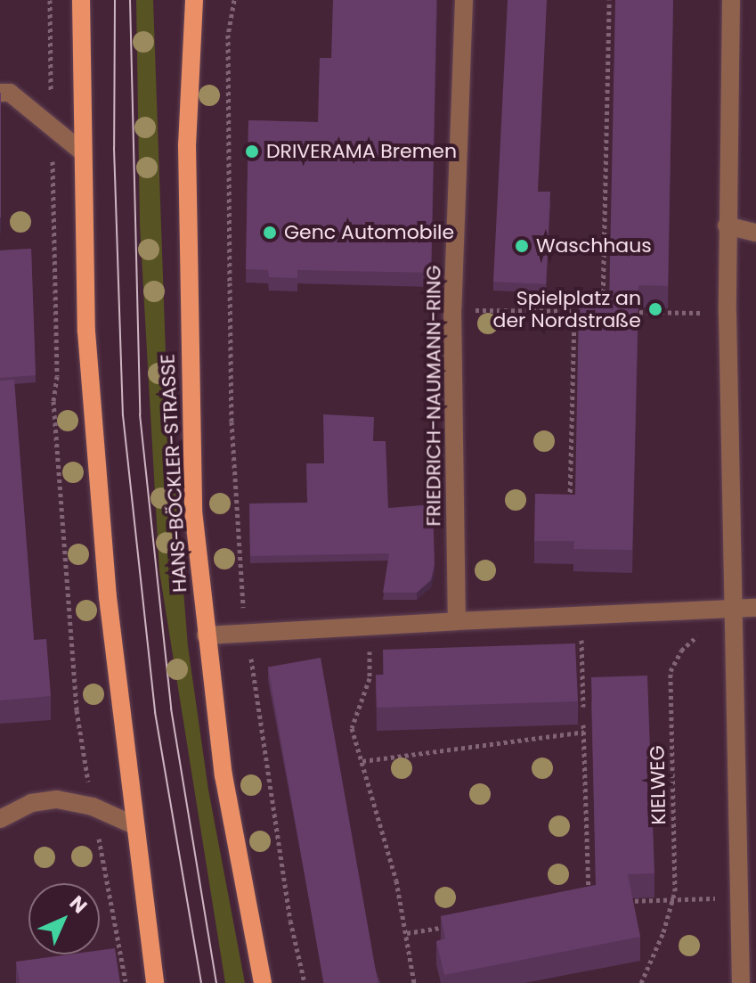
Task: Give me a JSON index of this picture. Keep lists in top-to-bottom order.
{
  "streets": {
    "main road": ["HANS-BÖCKLER-STRASSE"],
    "street": ["FRIEDRICH-NAUMANN-RING"],
    "path": ["KIELWEG"]
  },
  "places": [
    "DRIVERAMA Bremen",
    "Genc Automobile",
    "Waschhaus",
    "Spielplatz an der Nordstraße"
  ],
  "north": "top right"
}
